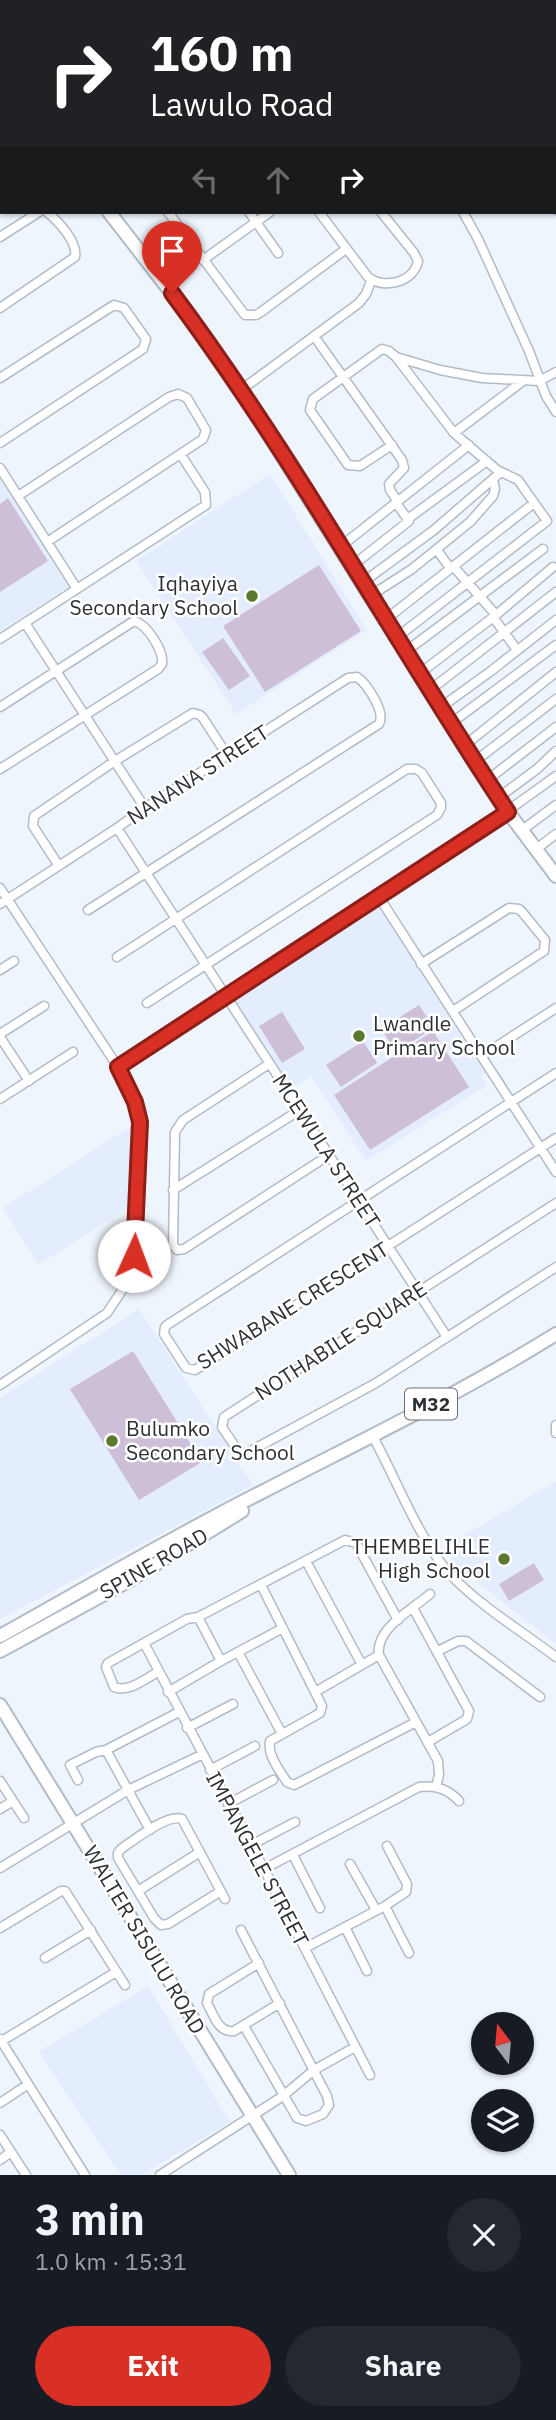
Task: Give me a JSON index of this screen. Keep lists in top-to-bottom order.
{
  "streets": {
    "main road": ["M32", "SPINE ROAD", "WALTER SISULU ROAD"],
    "street": [
      "NANANA STREET",
      "MCEWULA STREET",
      "SHWABANE CRESCENT",
      "NOTHABILE SQUARE",
      "IMPANGELE STREET"
    ]
  },
  "crossings": [
    ["NANANA STREET", "MCEWULA STREET"],
    ["MCEWULA STREET", "SHWABANE CRESCENT"],
    ["MCEWULA STREET", "NOTHABILE SQUARE"]
  ],
  "places": [
    "Iqhayiya Secondary School",
    "Lwandle Primary School",
    "Bulumko Secondary School",
    "THEMBELIHLE High School"
  ],
  "north": "top",
  "page": {
    "turn": ["160 m", "Lawulo Road"],
    "heading": ["3 min", "1.0 km · 15:31"],
    "buttons": ["Exit", "Share"]
  }
}
